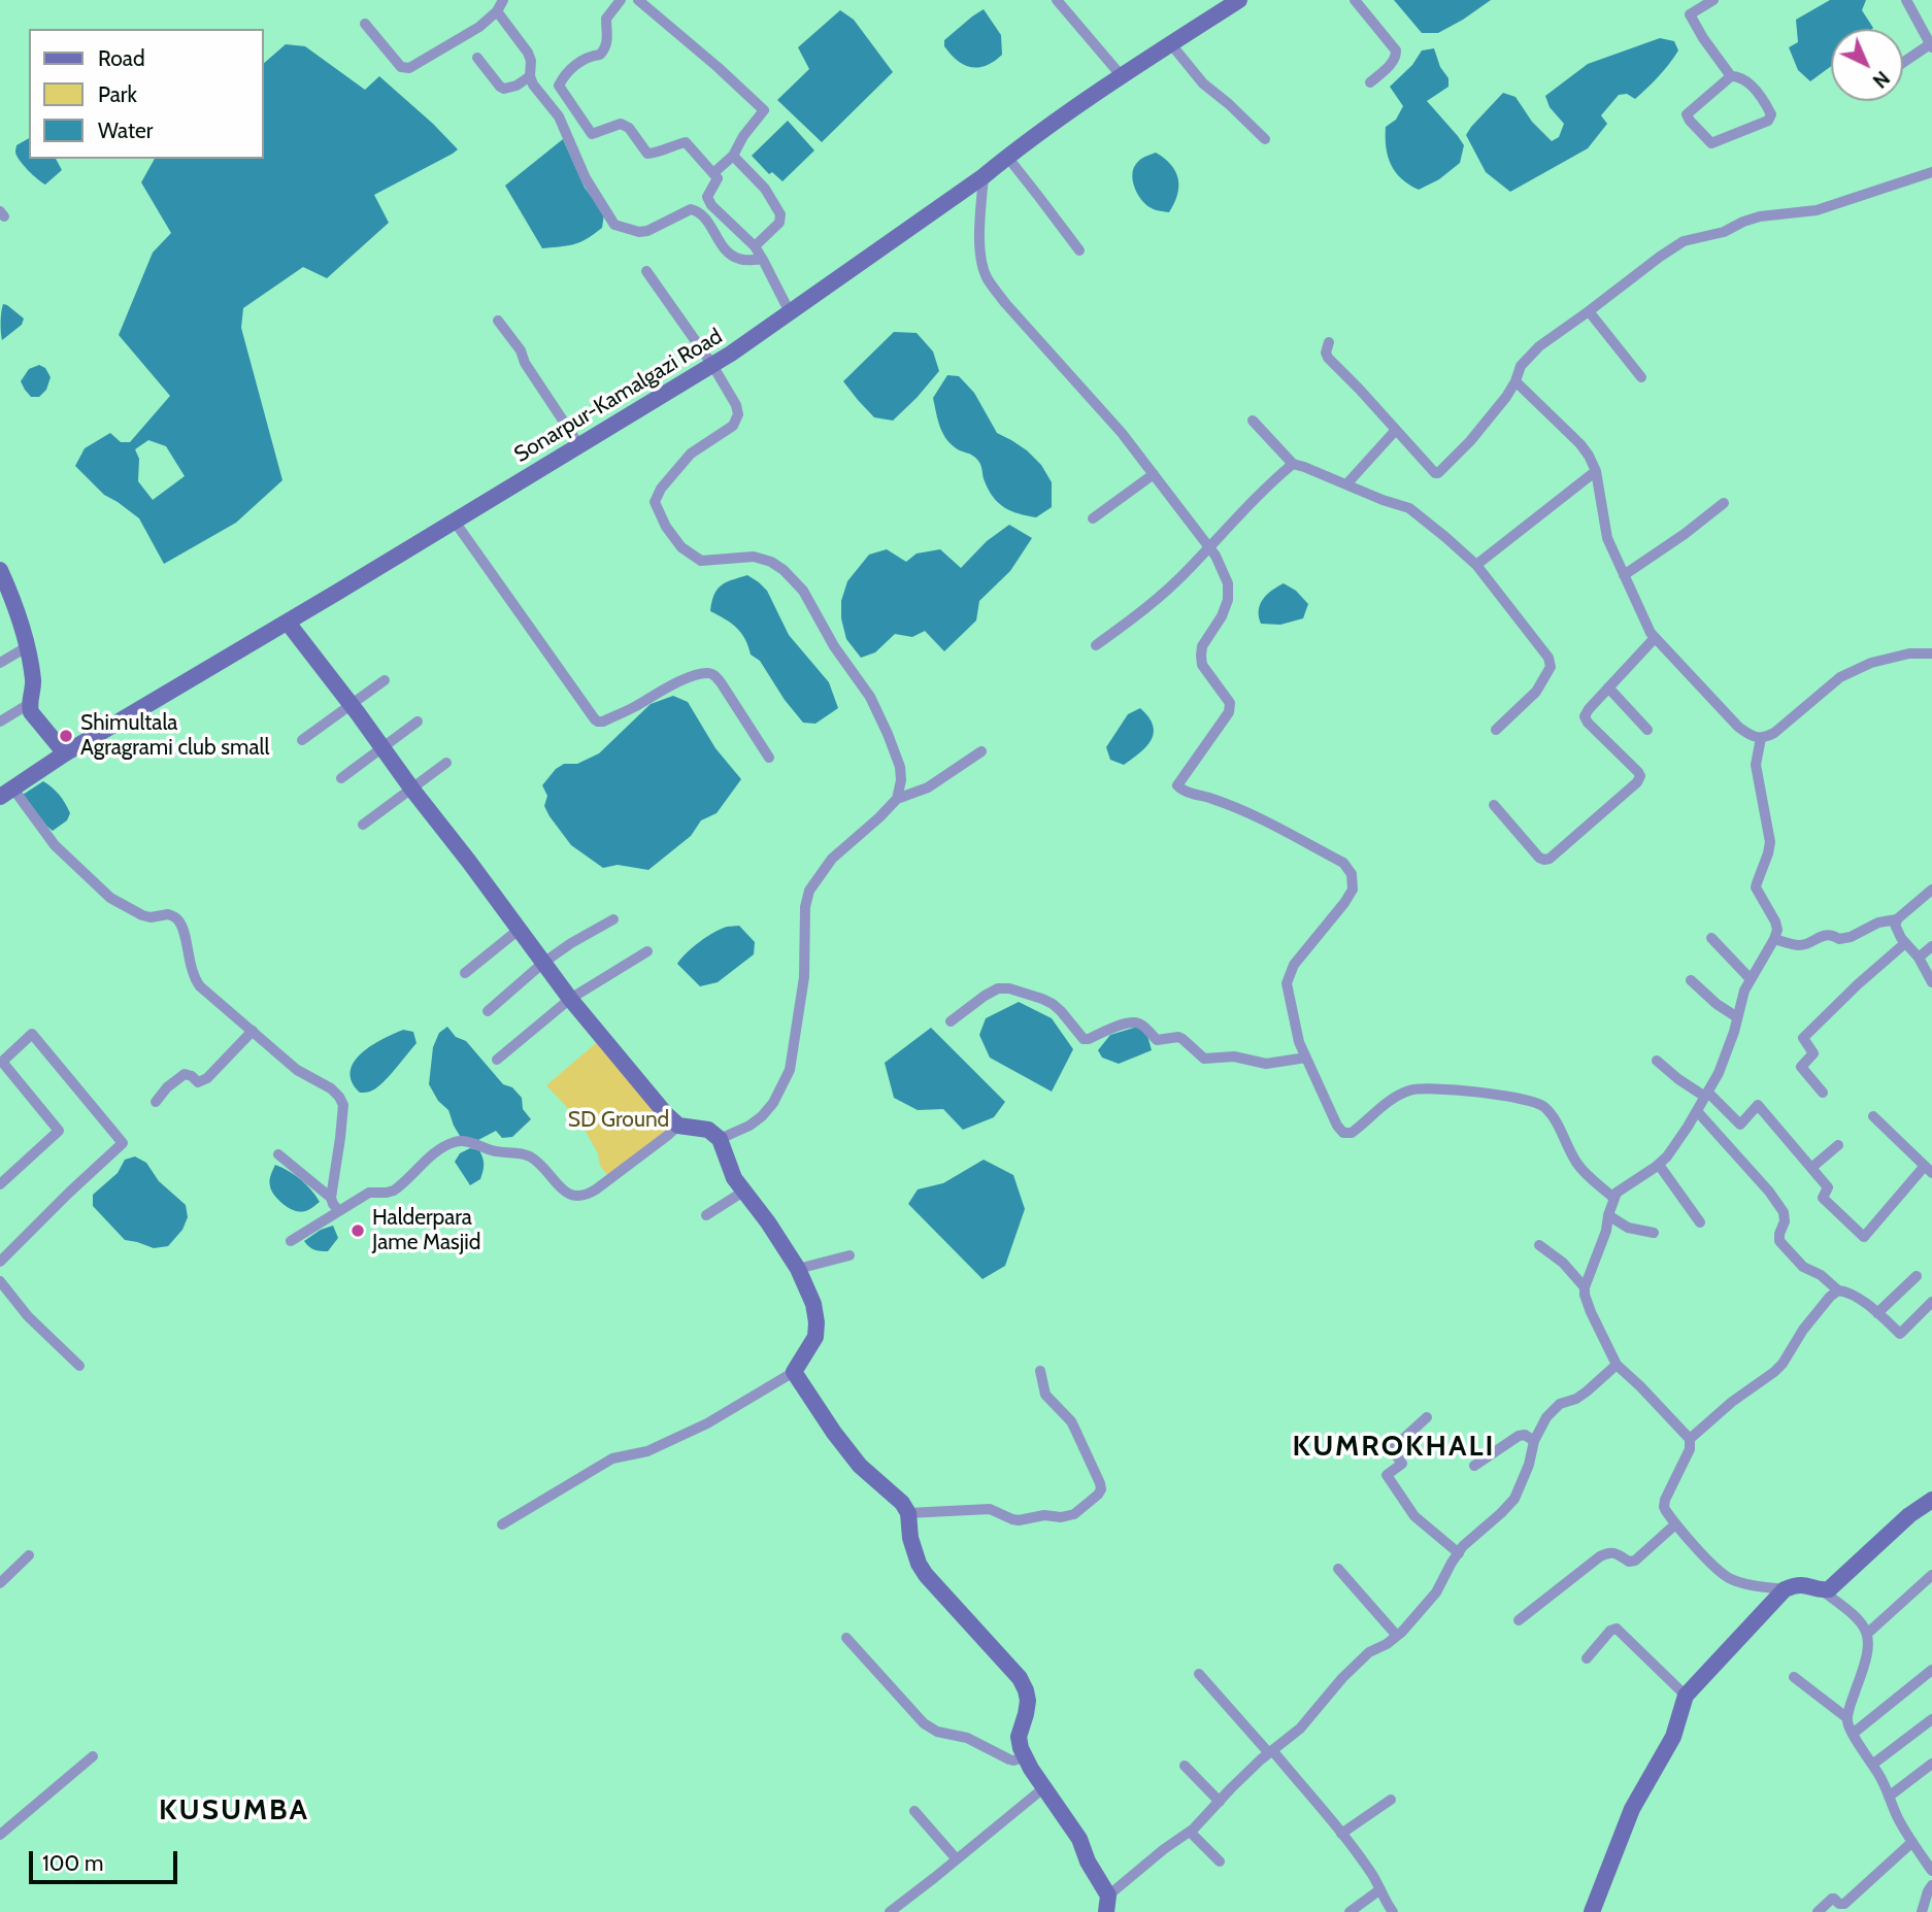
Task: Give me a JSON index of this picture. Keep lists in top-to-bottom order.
{
  "streets": {
    "street": ["Sonarpur-Kamalgazi Road"]
  },
  "districts": ["KUMROKHALI", "KUSUMBA"],
  "parks": ["SD Ground"],
  "places": ["Shimultala Agragrami club small", "Halderpara Jame Masjid"],
  "legend": ["Road", "Park", "Water"],
  "scale_bar": "100 m",
  "north": "bottom right"
}
